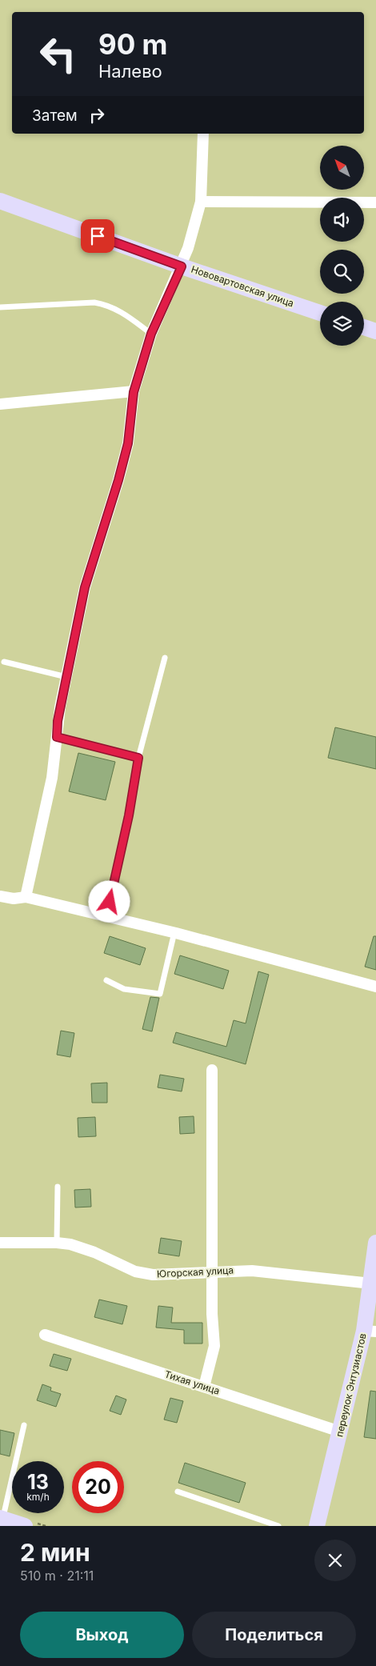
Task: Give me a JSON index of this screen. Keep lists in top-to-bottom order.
{
  "streets": {
    "main road": ["Нововартовская улица", "переулок Энтузиастов"],
    "street": ["Югорская улица", "Тихая улица"]
  },
  "crossings": [
    ["Югорская улица", "переулок Энтузиастов"],
    ["Тихая улица", "переулок Энтузиастов"]
  ],
  "north": "top left",
  "page": {
    "turn": ["90 m", "Налево"],
    "then": "Затем",
    "speed": "13 km/h",
    "limit": "20",
    "heading": ["2 мин", "510 m · 21:11"],
    "buttons": ["Выход", "Поделиться"]
  }
}
